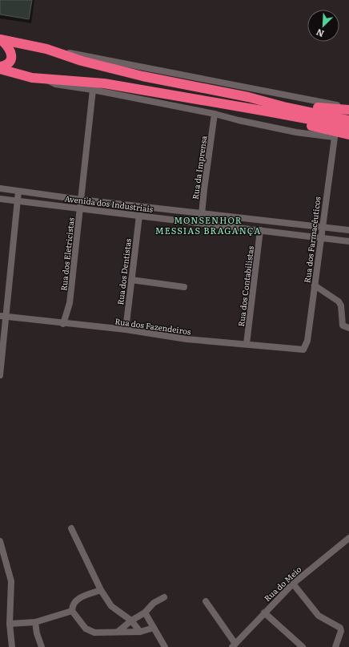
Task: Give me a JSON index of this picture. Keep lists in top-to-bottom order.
{
  "streets": {
    "street": [
      "Rua da Imprensa",
      "Avenida dos Industriais",
      "Rua dos Farmacêuticos",
      "Rua dos Eletricistas",
      "Rua dos Dentistas",
      "Rua dos Contabilistas",
      "Rua dos Fazendeiros",
      "Rua do Meio"
    ]
  },
  "crossings": [
    ["Rua da Imprensa", "Avenida dos Industriais"],
    ["Avenida dos Industriais", "Rua dos Farmacêuticos"],
    ["Avenida dos Industriais", "Rua dos Eletricistas"],
    ["Avenida dos Industriais", "Rua dos Dentistas"],
    ["Avenida dos Industriais", "Rua dos Contabilistas"],
    ["Rua dos Farmacêuticos", "Rua dos Fazendeiros"],
    ["Rua dos Eletricistas", "Rua dos Fazendeiros"],
    ["Rua dos Dentistas", "Rua dos Fazendeiros"],
    ["Rua dos Contabilistas", "Rua dos Fazendeiros"]
  ],
  "districts": ["MONSENHOR MESSIAS BRAGANÇA"],
  "north": "bottom left"
}
